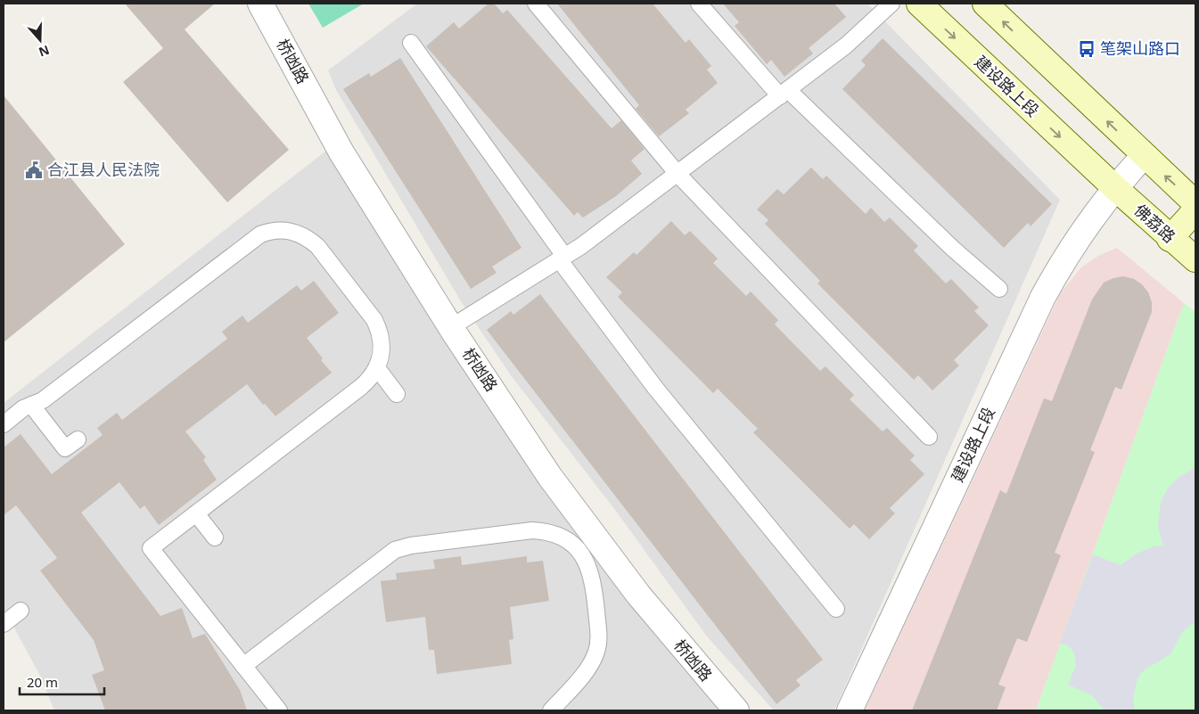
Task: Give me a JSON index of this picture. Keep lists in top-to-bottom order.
{
  "streets": {
    "main road": ["建设路上段", "佛荔路"],
    "street": ["桥凼路"]
  },
  "crossings": [
    ["建设路上段", "佛荔路"]
  ],
  "places": {
    "bus stop": ["笔架山路口"],
    "public building": ["合江县人民法院"]
  },
  "scale_bar": "20 m",
  "north": "bottom"
}
